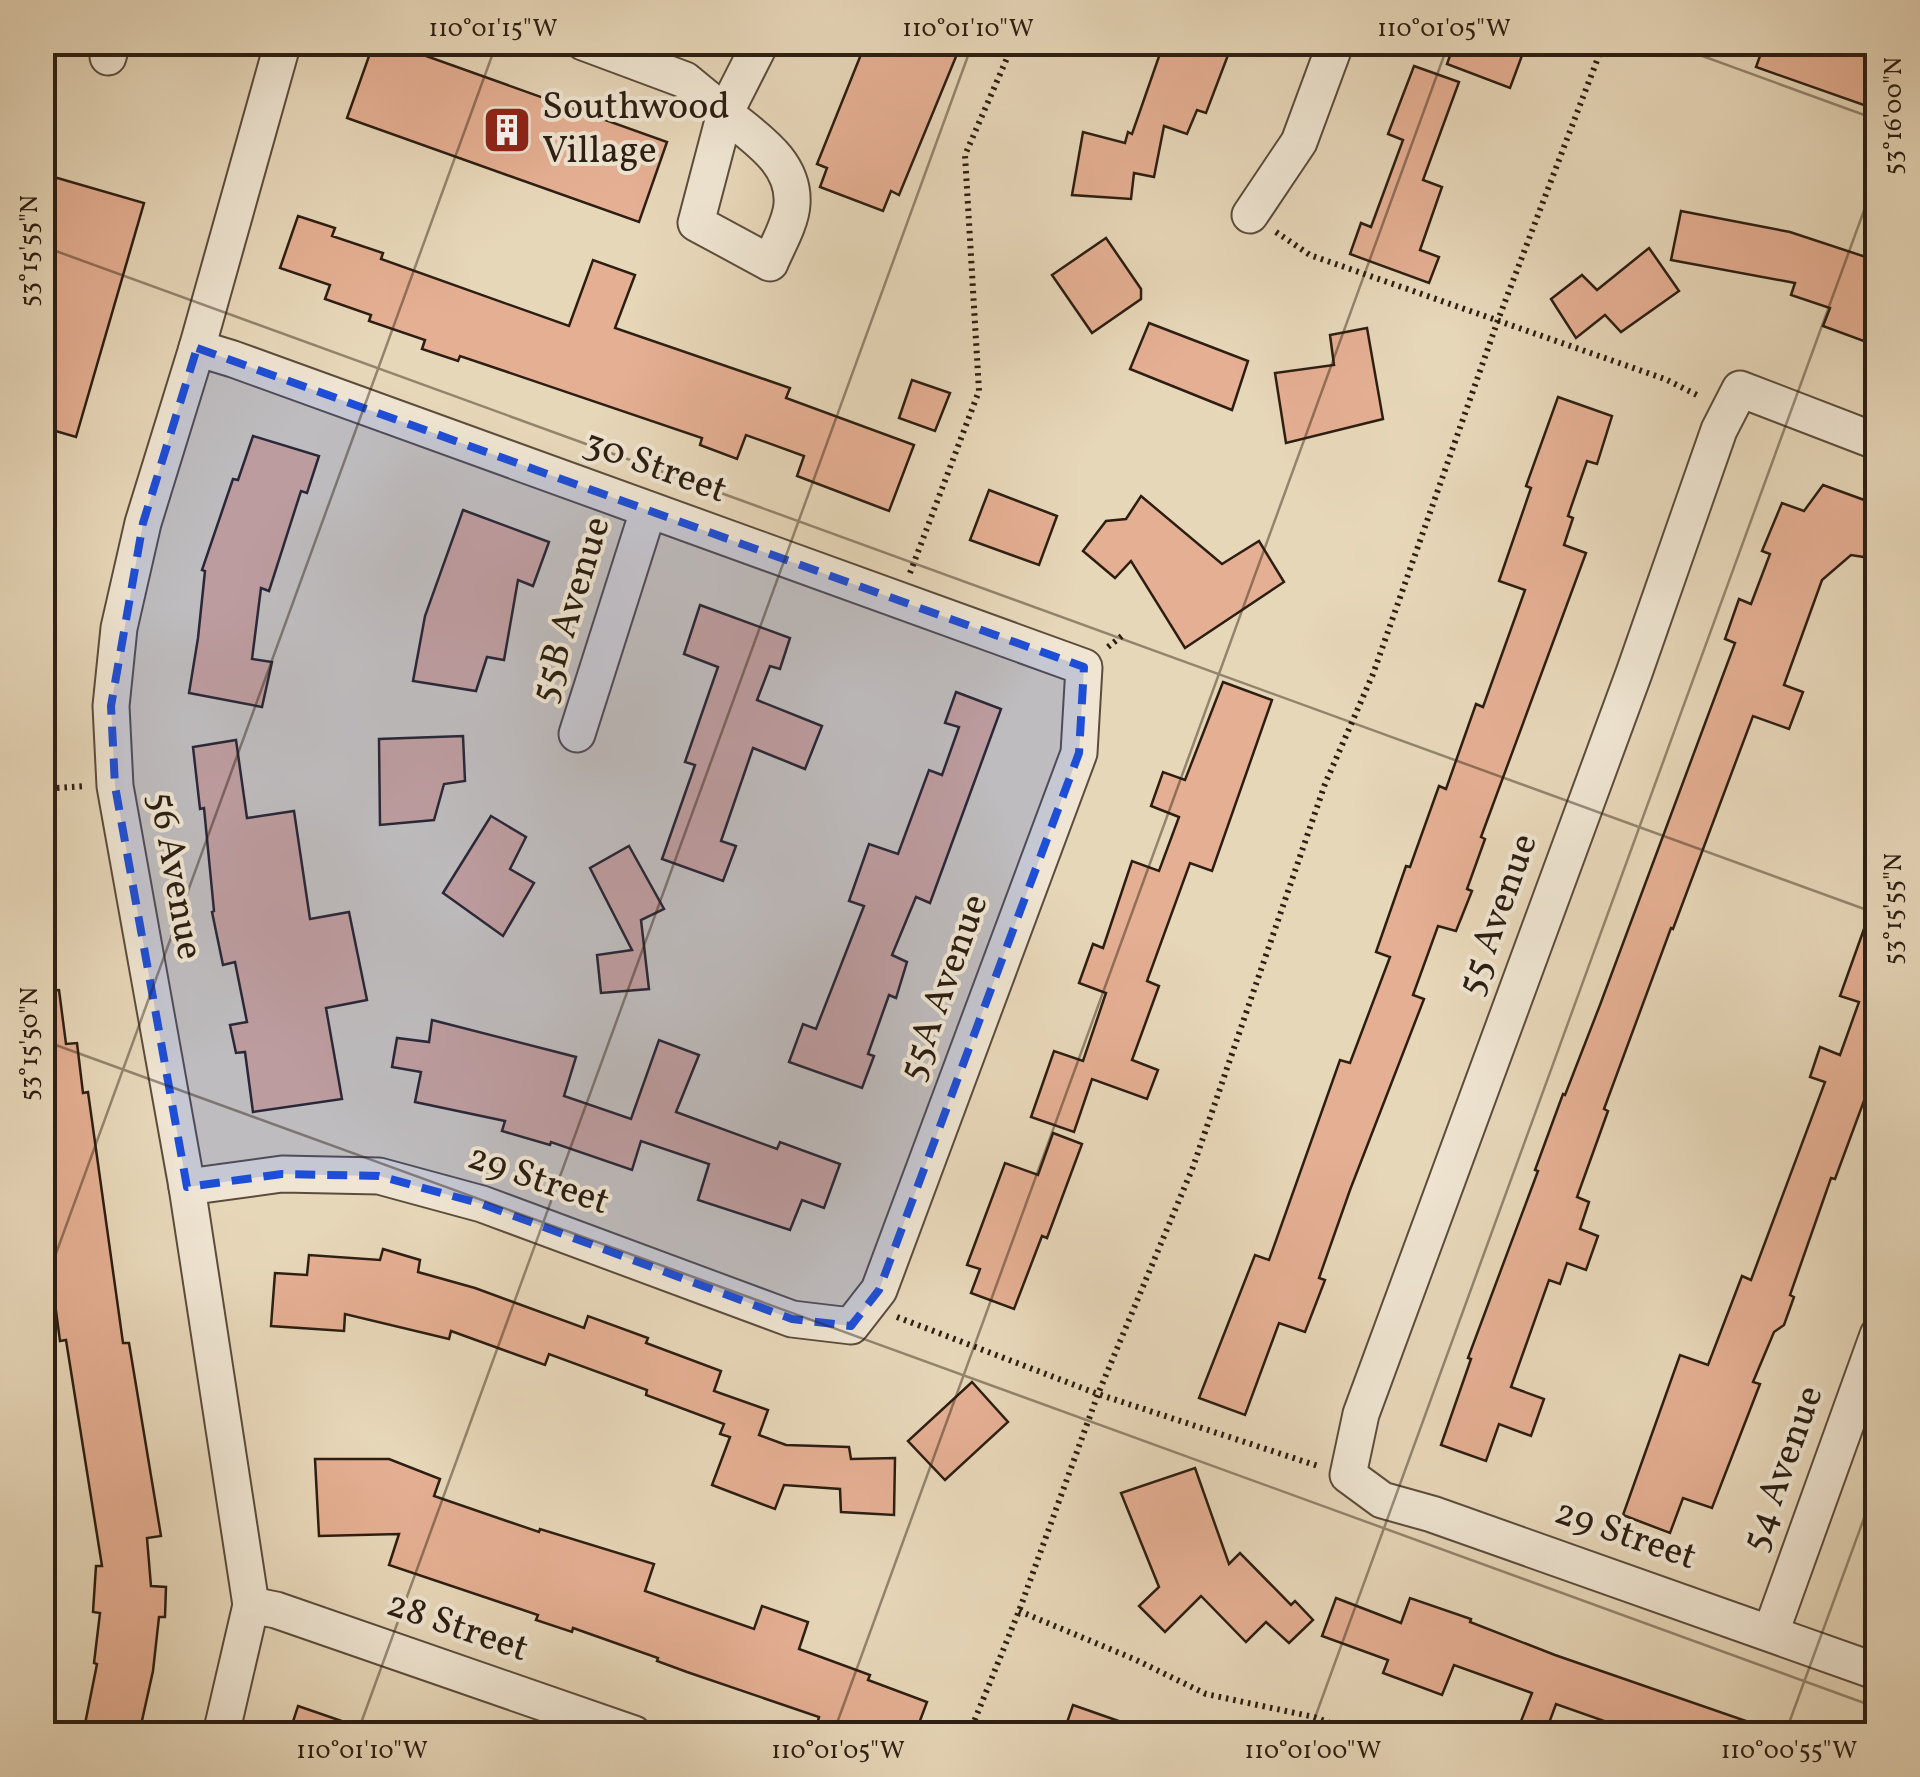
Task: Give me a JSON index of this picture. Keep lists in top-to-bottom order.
{
  "streets": {
    "street": [
      "30 Street",
      "55B Avenue",
      "56 Avenue",
      "55 Avenue",
      "55A Avenue",
      "29 Street",
      "54 Avenue",
      "28 Street"
    ]
  },
  "crossings": [
    ["30 Street", "55B Avenue"],
    ["30 Street", "56 Avenue"],
    ["30 Street", "55A Avenue"],
    ["56 Avenue", "29 Street"],
    ["56 Avenue", "28 Street"],
    ["55 Avenue", "29 Street"],
    ["55A Avenue", "29 Street"],
    ["29 Street", "54 Avenue"]
  ],
  "places": {
    "building": ["Southwood Village"]
  },
  "coordinates": [
    "110°01'15\"W",
    "110°01'10\"W",
    "110°01'05\"W",
    "53°16'00\"N",
    "53°15'55\"N",
    "53°15'50\"N",
    "110°01'00\"W",
    "110°00'55\"W"
  ]
}
